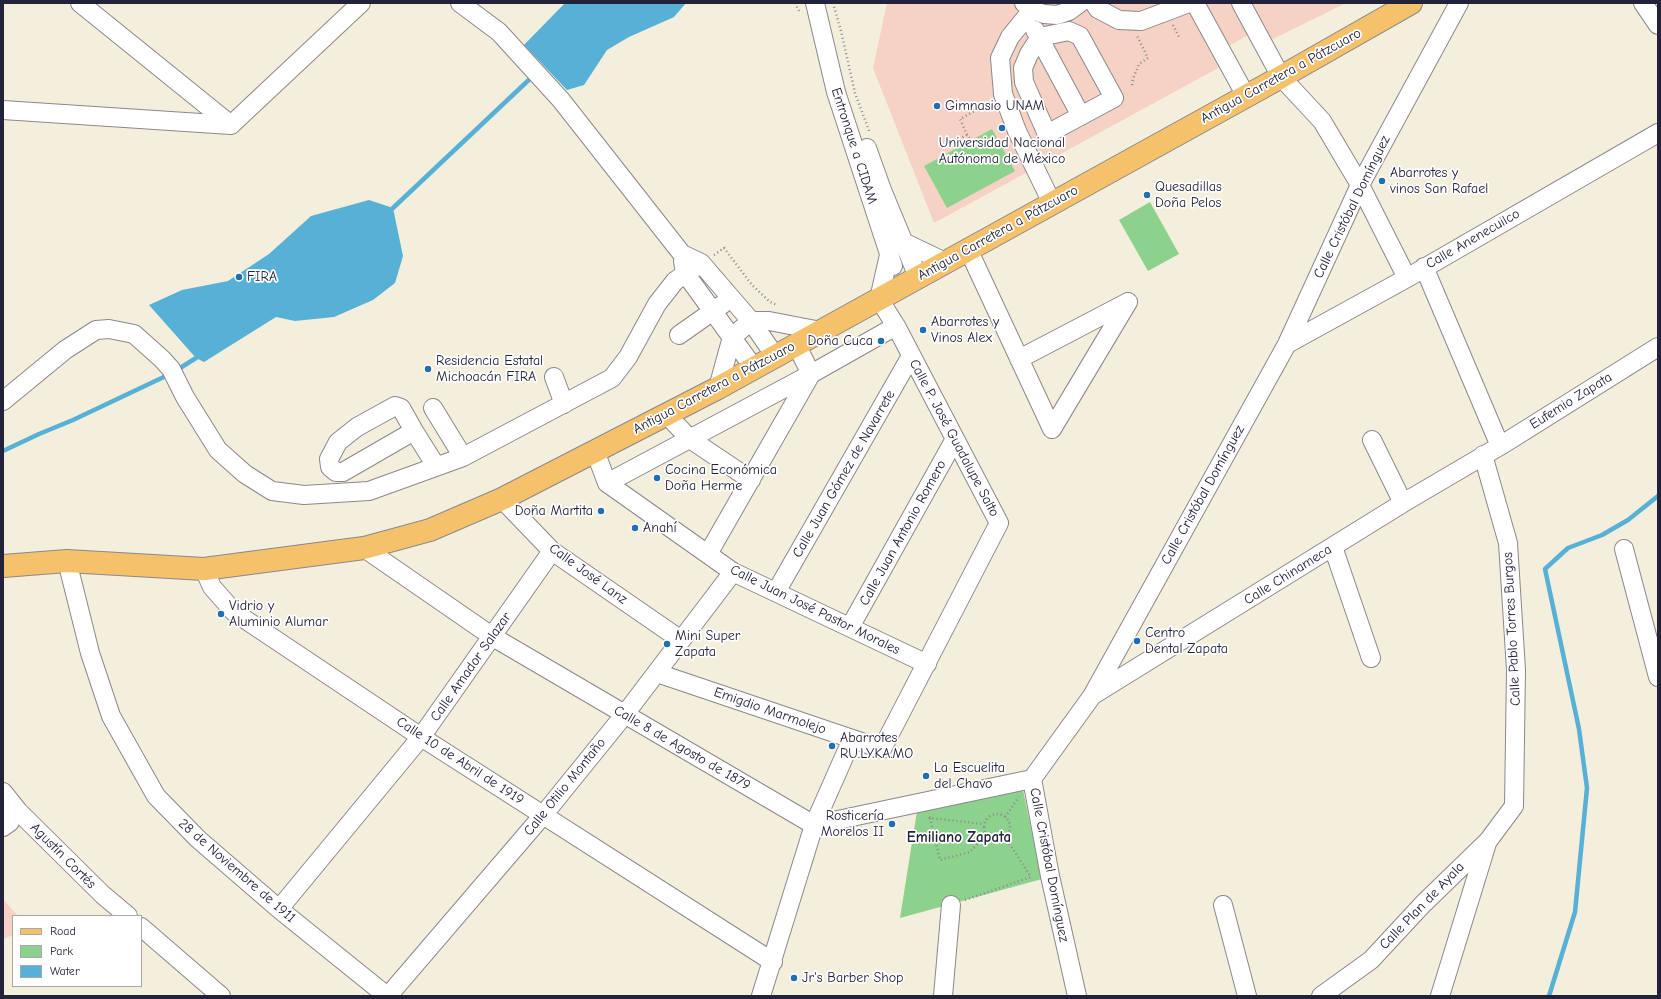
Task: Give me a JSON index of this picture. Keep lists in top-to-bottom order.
{
  "streets": {
    "main road": ["Antigua Carretera a Pátzcuaro"],
    "street": [
      "Entronque a CIDAM",
      "Calle Cristóbal Domínguez",
      "Calle Anenecuilco",
      "Eufemio Zapata",
      "Calle P. José Guadalupe Salto",
      "Calle Juan Gómez de Navarrete",
      "Calle Juan Antonio Romero",
      "Calle José Lanz",
      "Calle Chinameca",
      "Calle Juan José Pastor Morales",
      "Calle Pablo Torres Burgos",
      "Calle Amador Salazar",
      "Emigdio Marmolejo",
      "Calle 8 de Agosto de 1879",
      "Calle 10 de Abril de 1919",
      "Calle Otilio Montaño",
      "Agustín Cortés",
      "28 de Noviembre de 1911",
      "Calle Plan de Ayala"
    ]
  },
  "crossings": [
    ["Antigua Carretera a Pátzcuaro", "Entronque a CIDAM"],
    ["Antigua Carretera a Pátzcuaro", "Calle P. José Guadalupe Salto"],
    ["Antigua Carretera a Pátzcuaro", "Calle José Lanz"],
    ["Antigua Carretera a Pátzcuaro", "Calle 8 de Agosto de 1879"],
    ["Antigua Carretera a Pátzcuaro", "Calle 10 de Abril de 1919"],
    ["Antigua Carretera a Pátzcuaro", "28 de Noviembre de 1911"],
    ["Calle Cristóbal Domínguez", "Calle Anenecuilco"],
    ["Calle Cristóbal Domínguez", "Calle Chinameca"],
    ["Eufemio Zapata", "Calle Chinameca"],
    ["Eufemio Zapata", "Calle Pablo Torres Burgos"],
    ["Calle P. José Guadalupe Salto", "Calle Juan Gómez de Navarrete"],
    ["Calle P. José Guadalupe Salto", "Calle Juan Antonio Romero"],
    ["Calle P. José Guadalupe Salto", "Calle Juan José Pastor Morales"],
    ["Calle P. José Guadalupe Salto", "Emigdio Marmolejo"],
    ["Calle Juan Gómez de Navarrete", "Calle Juan José Pastor Morales"],
    ["Calle Juan Antonio Romero", "Calle Juan José Pastor Morales"],
    ["Calle José Lanz", "Calle Amador Salazar"],
    ["Calle José Lanz", "Calle Otilio Montaño"],
    ["Calle Chinameca", "Calle Pablo Torres Burgos"],
    ["Calle Juan José Pastor Morales", "Calle Otilio Montaño"],
    ["Calle Pablo Torres Burgos", "Calle Plan de Ayala"],
    ["Calle Amador Salazar", "Calle 8 de Agosto de 1879"],
    ["Calle Amador Salazar", "Calle 10 de Abril de 1919"],
    ["Calle Amador Salazar", "28 de Noviembre de 1911"],
    ["Emigdio Marmolejo", "Calle Otilio Montaño"],
    ["Calle 8 de Agosto de 1879", "Calle Otilio Montaño"],
    ["Calle 10 de Abril de 1919", "Calle Otilio Montaño"],
    ["Calle Otilio Montaño", "28 de Noviembre de 1911"]
  ],
  "districts": ["Emiliano Zapata"],
  "places": [
    "Gimnasio UNAM",
    "Universidad Nacional Autónoma de México",
    "Abarrotes y vinos San Rafael",
    "Quesadillas Doña Pelos",
    "FIRA",
    "Abarrotes y Vinos Alex",
    "Doña Cuca",
    "Residencia Estatal Michoacán FIRA",
    "Cocina Económica Doña Herme",
    "Doña Martita",
    "Anahí",
    "Vidrio y Aluminio Alumar",
    "Centro Dental Zapata",
    "Mini Super Zapata",
    "Abarrotes RU.LY.KA.MO",
    "La Escuelita del Chavo",
    "Rosticería Morelos II",
    "Jr's Barber Shop"
  ],
  "legend": ["Road", "Park", "Water"]
}
